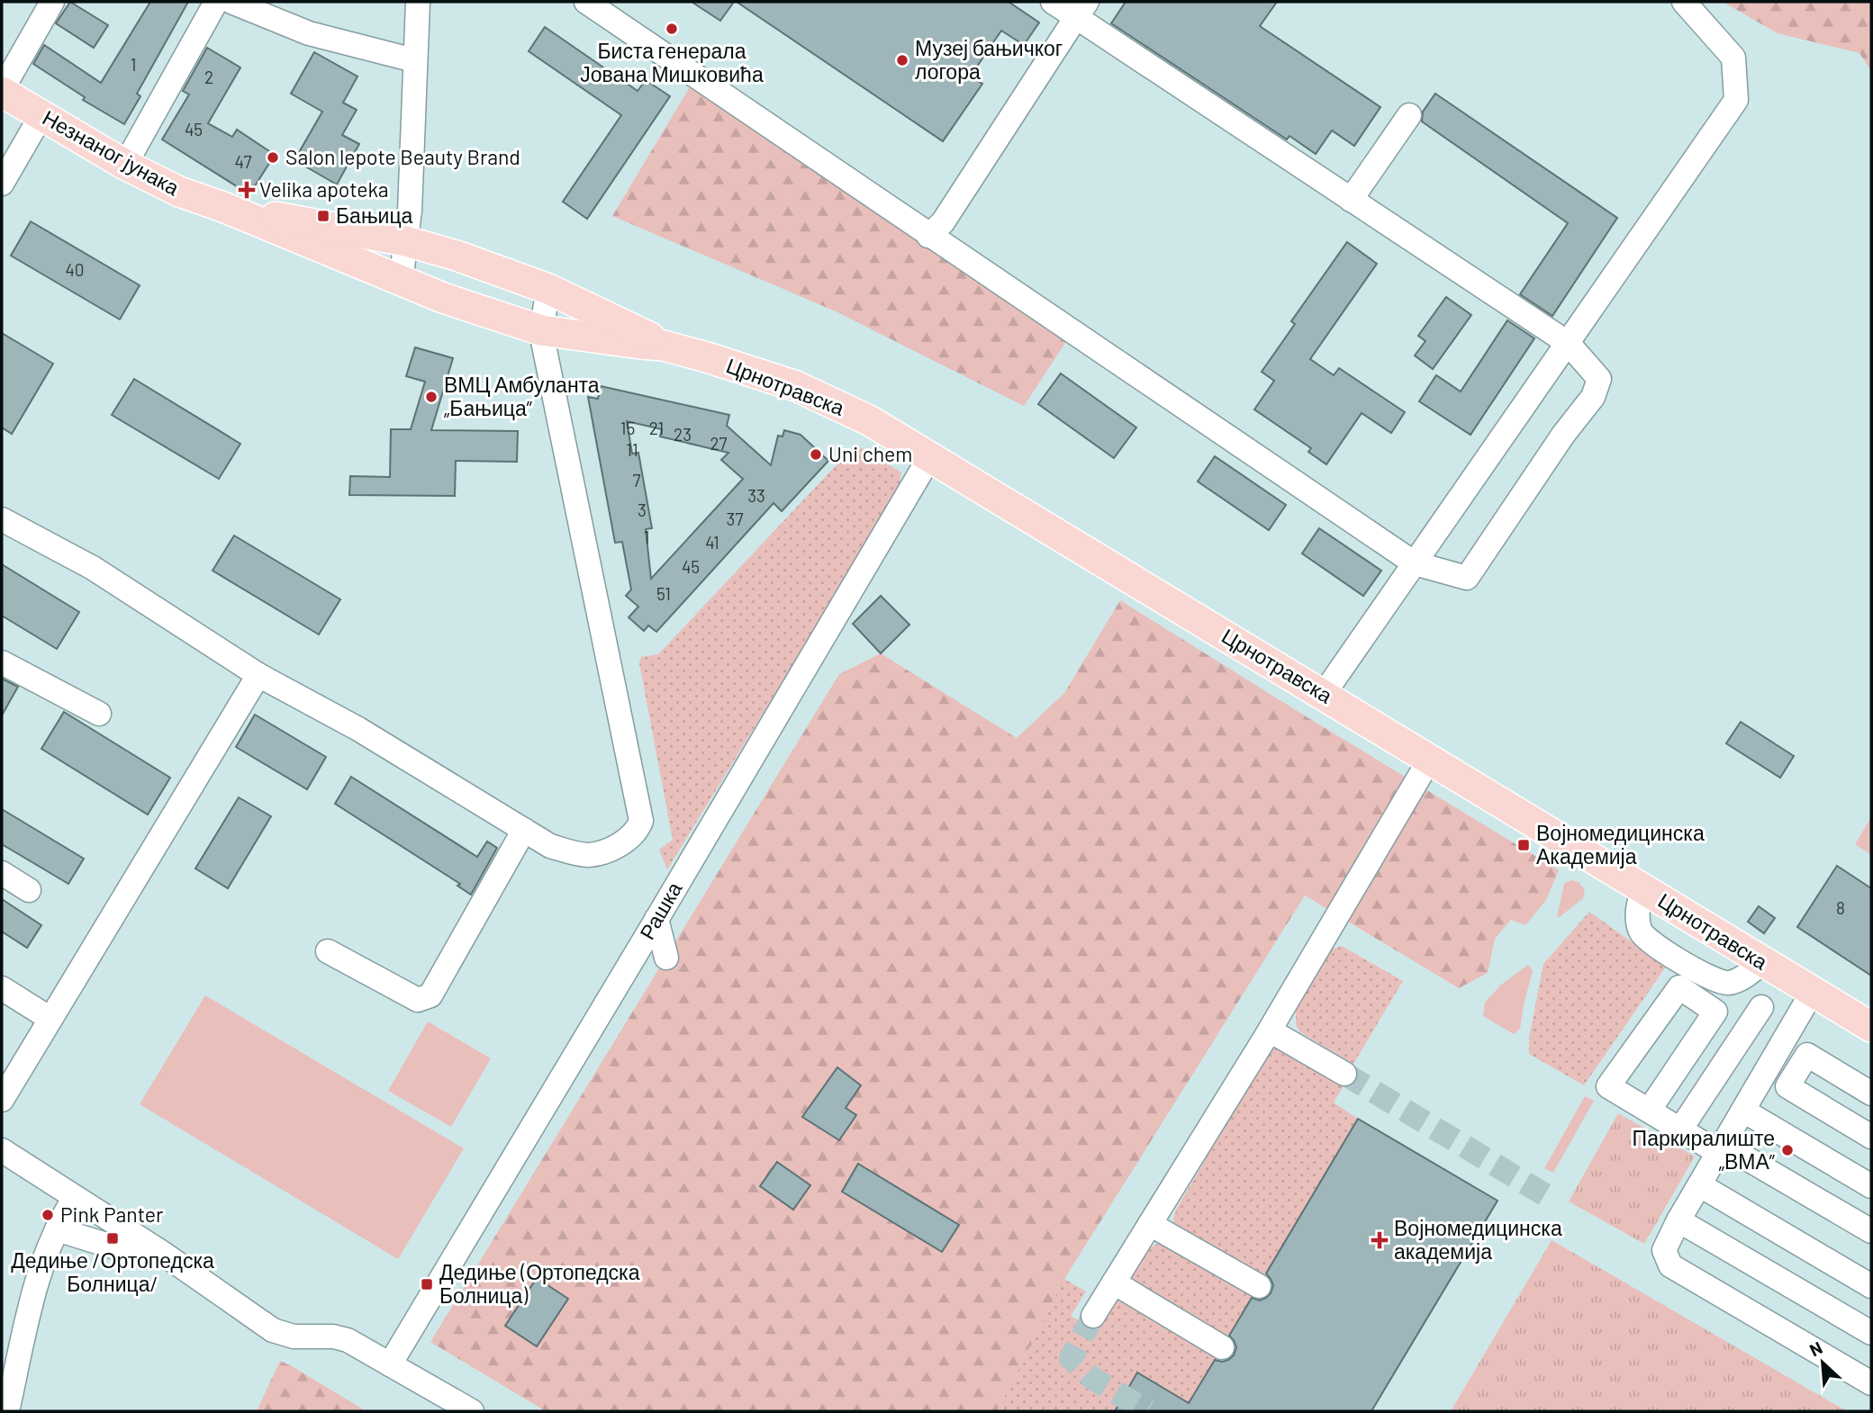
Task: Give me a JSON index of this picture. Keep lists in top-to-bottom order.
{
  "streets": {
    "main road": ["Незнаног јунака", "Црнотравска"],
    "street": ["Рашка"]
  },
  "crossings": [
    ["Незнаног јунака", "Црнотравска"],
    ["Црнотравска", "Рашка"]
  ],
  "places": {
    "other": [
      "Биста генерала Јована Мишковића",
      "Музеј бањичког логора",
      "Salon lepote Beauty Brand",
      "ВМЦ Амбуланта „Бањица”",
      "Uni chem",
      "Паркиралиште „ВМА”",
      "Pink Panter"
    ],
    "health": ["Velika apoteka", "Војномедицинска академија"],
    "transit": [
      "Бањица",
      "Војномедицинска Академија",
      "Дедиње /Ортопедска Болница/",
      "Дедиње (Ортопедска Болница)"
    ]
  },
  "house_numbers": [
    "1",
    "2",
    "45",
    "47",
    "40",
    "15",
    "21",
    "23",
    "27",
    "11",
    "7",
    "33",
    "3",
    "37",
    "1",
    "41",
    "45",
    "51",
    "8"
  ],
  "north": "top left"
}
